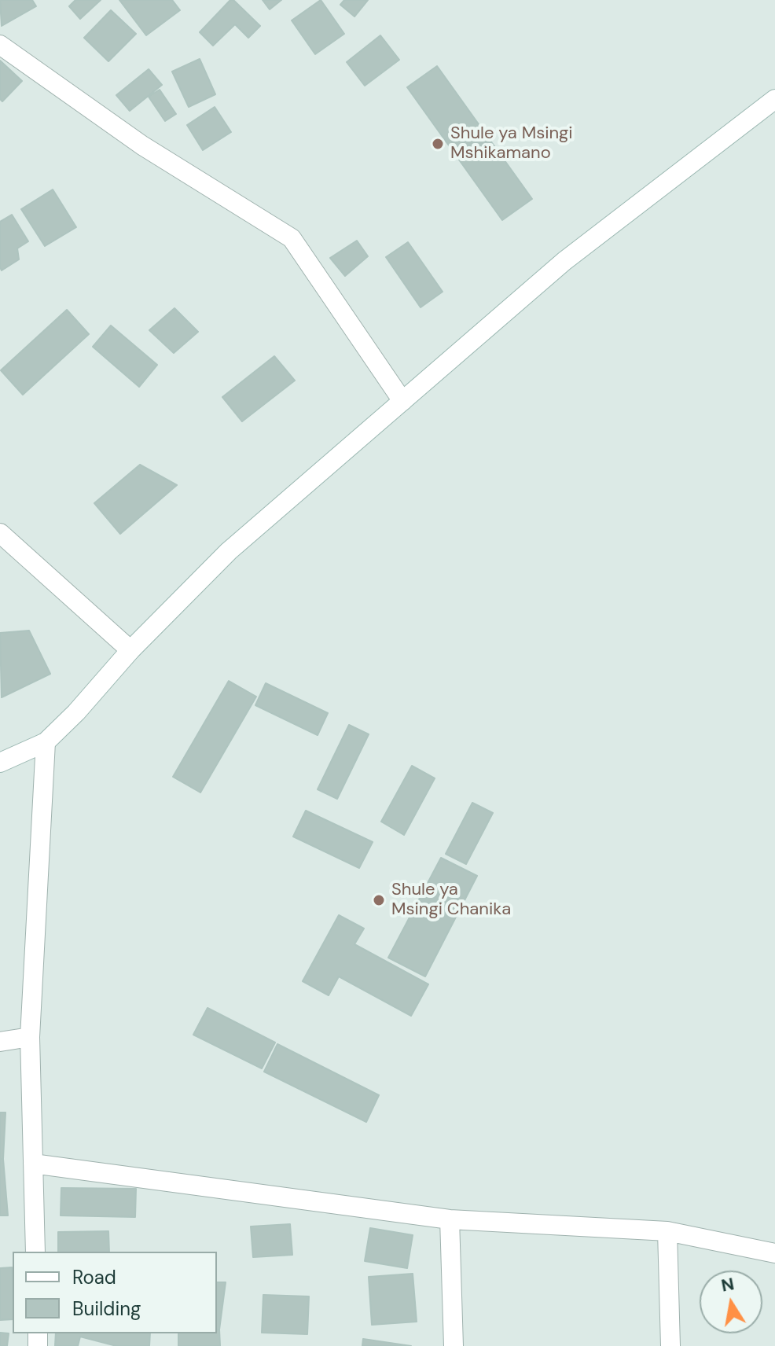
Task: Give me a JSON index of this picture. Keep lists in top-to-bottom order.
{
  "places": ["Shule ya Msingi Mshikamano", "Shule ya Msingi Chanika"],
  "legend": ["Road", "Building"],
  "north": "top"
}
